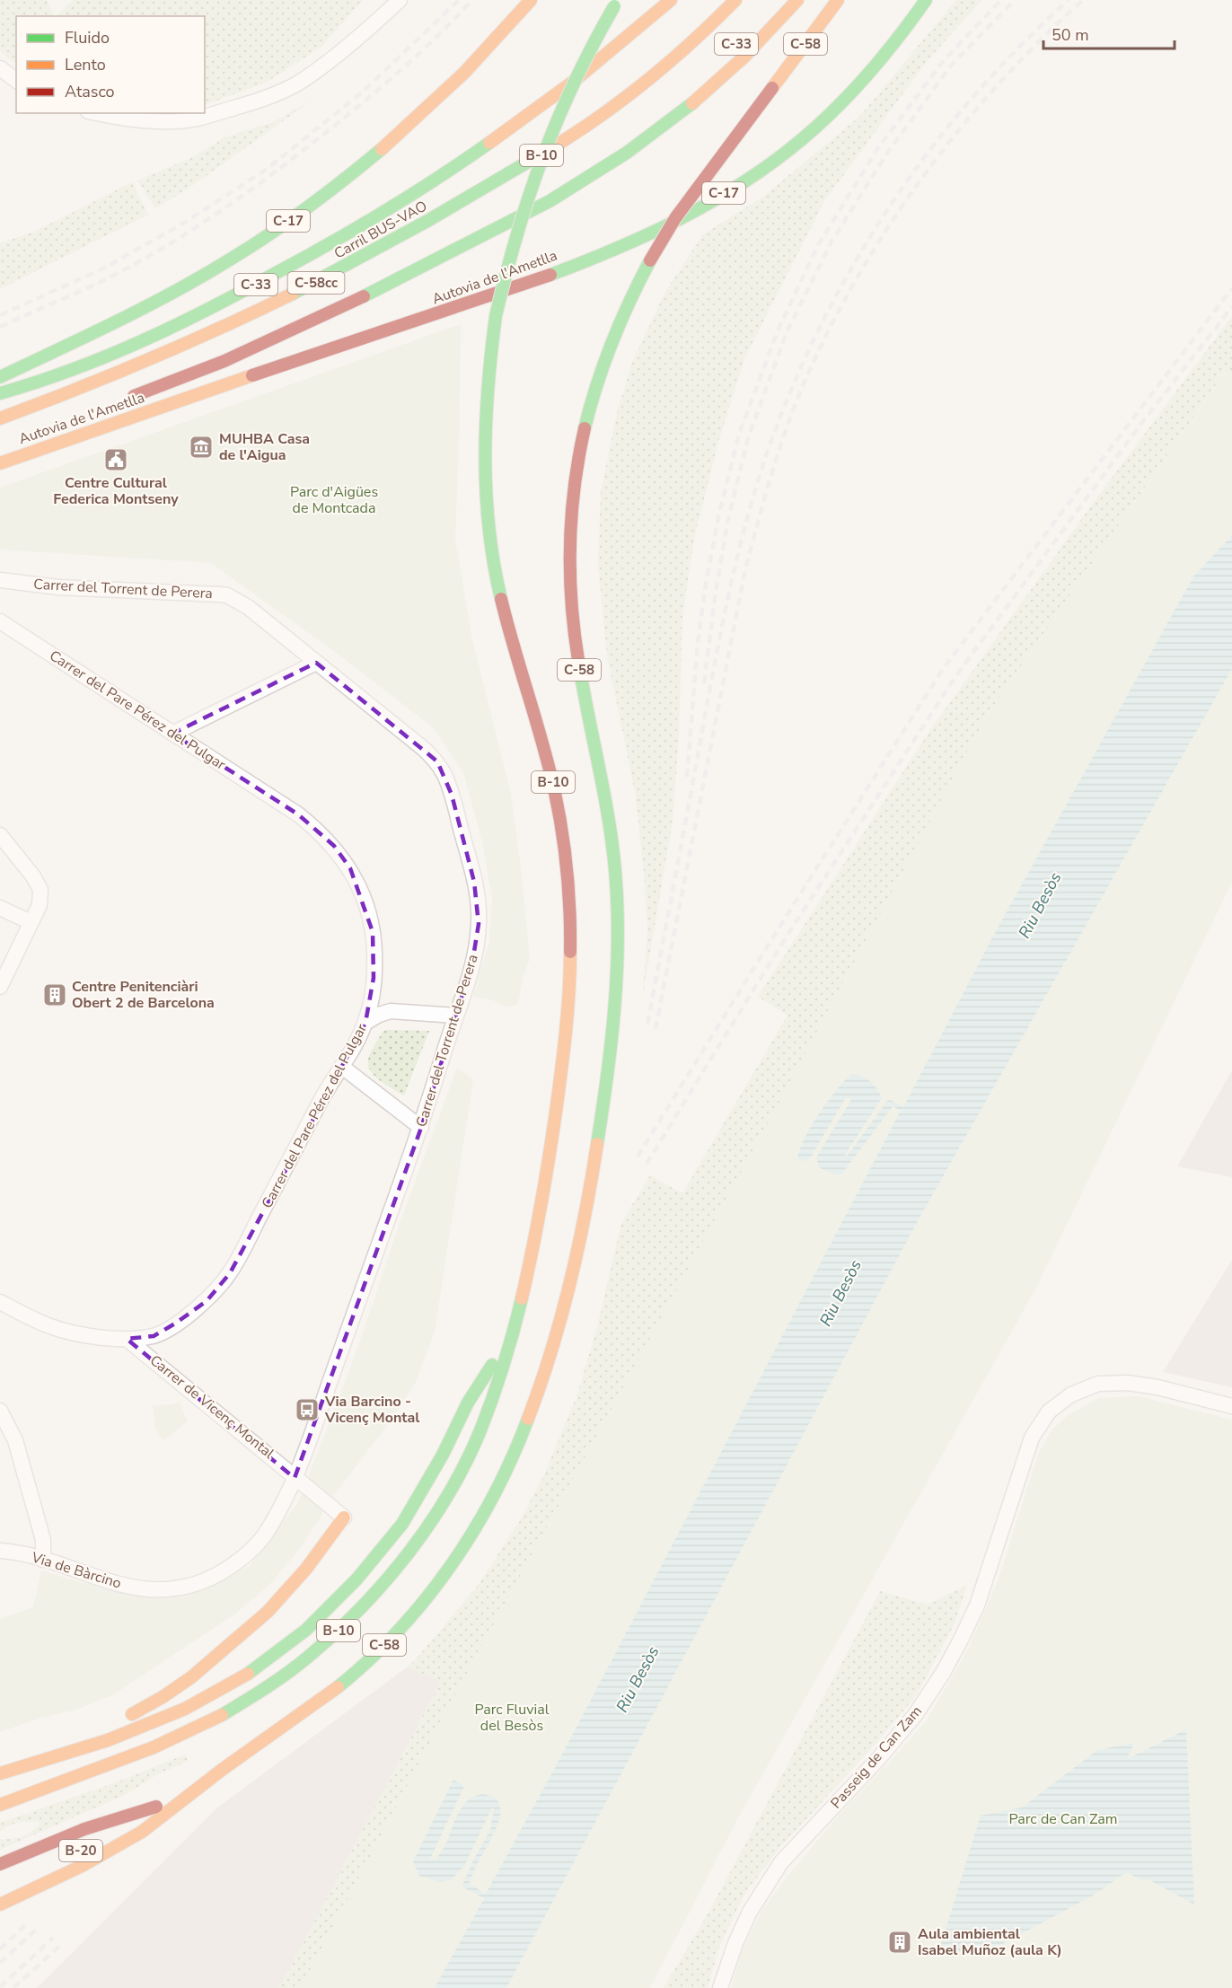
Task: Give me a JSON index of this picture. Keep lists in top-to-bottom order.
{
  "streets": {
    "highway": [
      "C-33",
      "C-58",
      "B-10",
      "C-17",
      "Carril BUS-VAO",
      "Autovia de l'Ametlla",
      "C-58cc",
      "B-20"
    ],
    "street": [
      "Carrer del Torrent de Perera",
      "Carrer del Pare Pérez del Pulgar",
      "Carrer de Vicenç Montal",
      "Via de Bàrcino",
      "Passeig de Can Zam"
    ]
  },
  "crossings": [
    ["C-58", "B-20"],
    ["Carrer del Torrent de Perera", "Carrer de Vicenç Montal"],
    ["Carrer del Torrent de Perera", "Via de Bàrcino"],
    ["Carrer del Pare Pérez del Pulgar", "Carrer de Vicenç Montal"],
    ["Carrer de Vicenç Montal", "Via de Bàrcino"]
  ],
  "water": ["Riu Besòs"],
  "parks": ["Parc d'Aigües de Montcada", "Parc Fluvial del Besòs", "Parc de Can Zam"],
  "places": {
    "museum": ["MUHBA Casa de l'Aigua"],
    "public building": ["Centre Cultural Federica Montseny"],
    "building": ["Centre Penitenciàri Obert 2 de Barcelona", "Aula ambiental Isabel Muñoz (aula K)"],
    "bus stop": ["Via Barcino - Vicenç Montal"]
  },
  "legend": ["Fluido", "Lento", "Atasco"],
  "scale_bar": "50 m"
}
